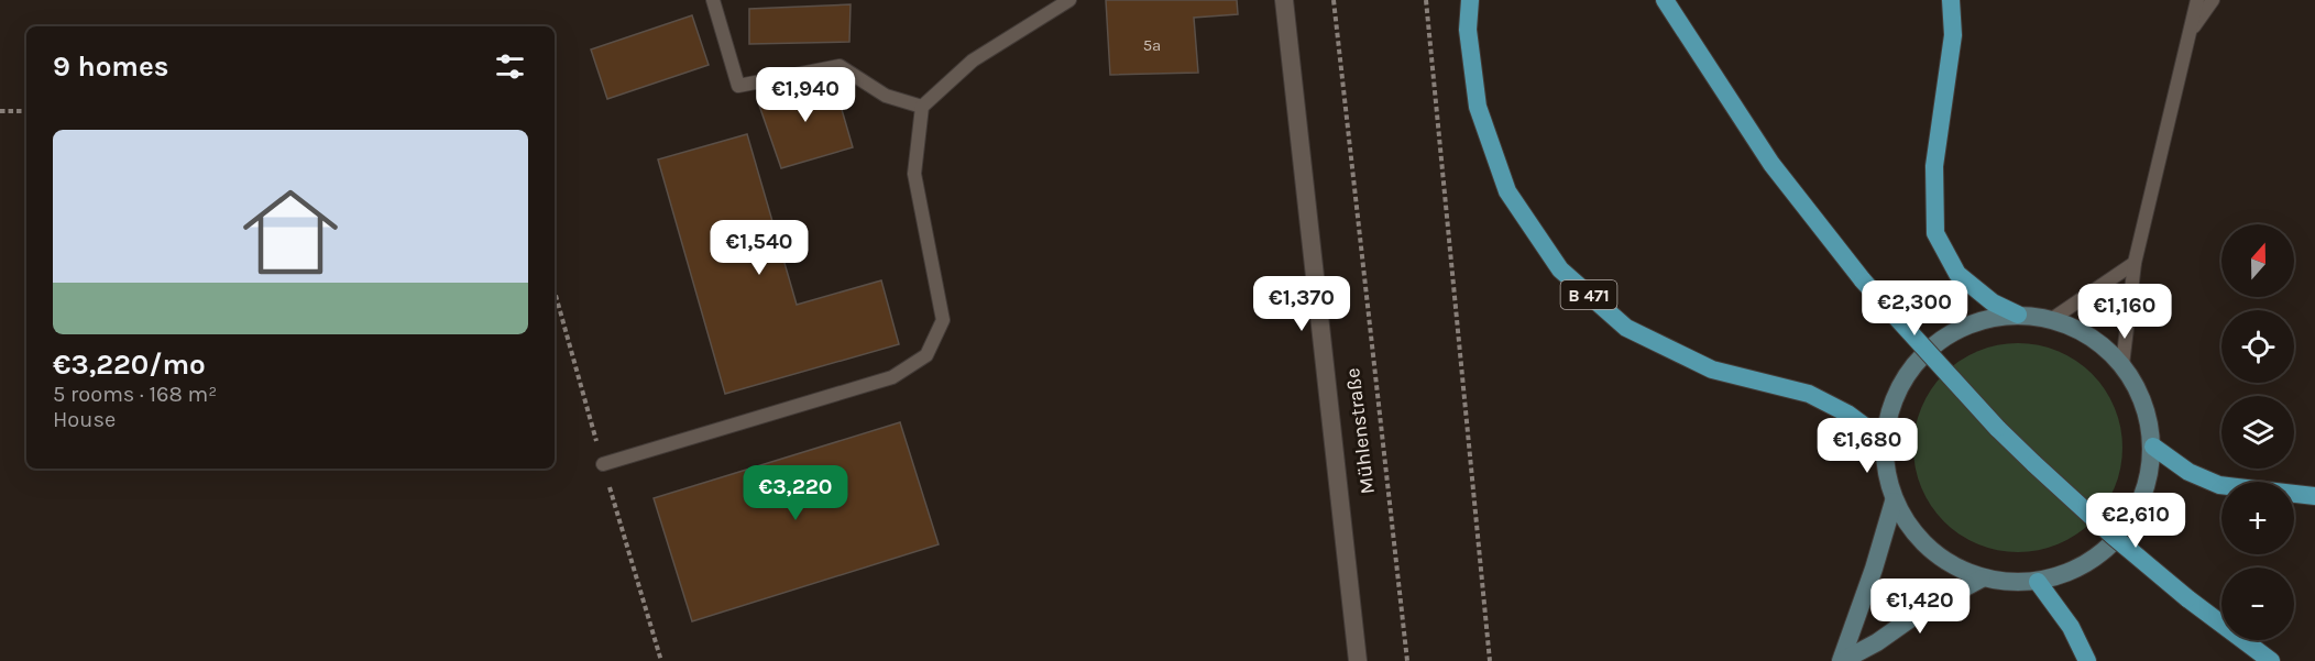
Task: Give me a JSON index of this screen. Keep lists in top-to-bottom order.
{
  "streets": {
    "main road": ["B 471"],
    "street": ["Mühlenstraße"]
  },
  "house_numbers": ["5a"],
  "north": "top",
  "page": {
    "heading": "9 homes",
    "price": [
      "€1,940",
      "€1,540",
      "€1,370",
      "€2,300",
      "€1,160",
      "€1,680",
      "€3,220",
      "€2,610",
      "€1,420"
    ],
    "list": [
      {
        "name": "€3,220/mo",
        "note": "5 rooms · 168 m² · House"
      }
    ],
    "map_buttons": ["+", "−"]
  }
}
